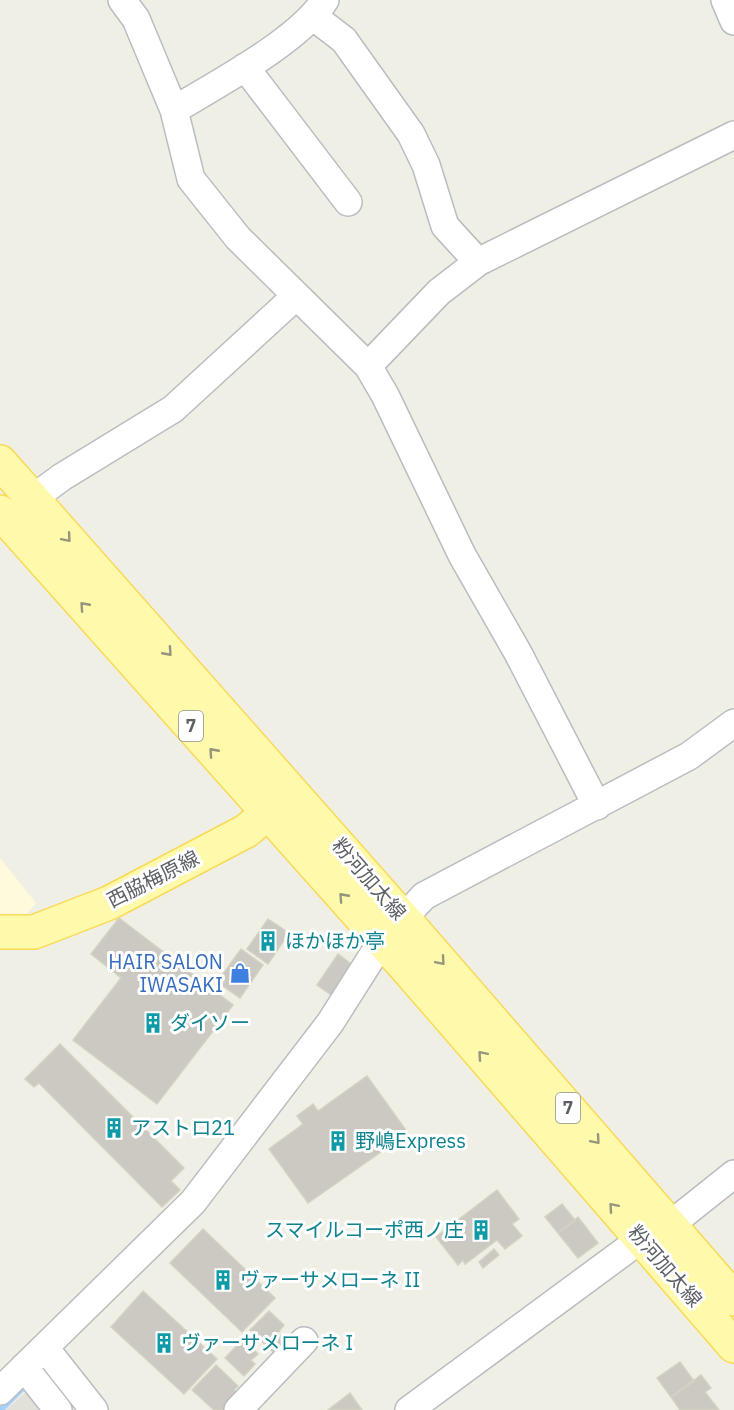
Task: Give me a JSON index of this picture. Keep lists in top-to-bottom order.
{
  "streets": {
    "main road": ["7", "西脇梅原線", "粉河加太線"]
  },
  "crossings": [
    ["西脇梅原線", "粉河加太線"]
  ],
  "places": {
    "building": [
      "ほかほか亭",
      "ダイソー",
      "アストロ21",
      "野嶋Express",
      "スマイルコーポ西ノ庄",
      "ヴァーサメローネ II",
      "ヴァーサメローネ I"
    ],
    "shop": ["HAIR SALON IWASAKI"]
  }
}
